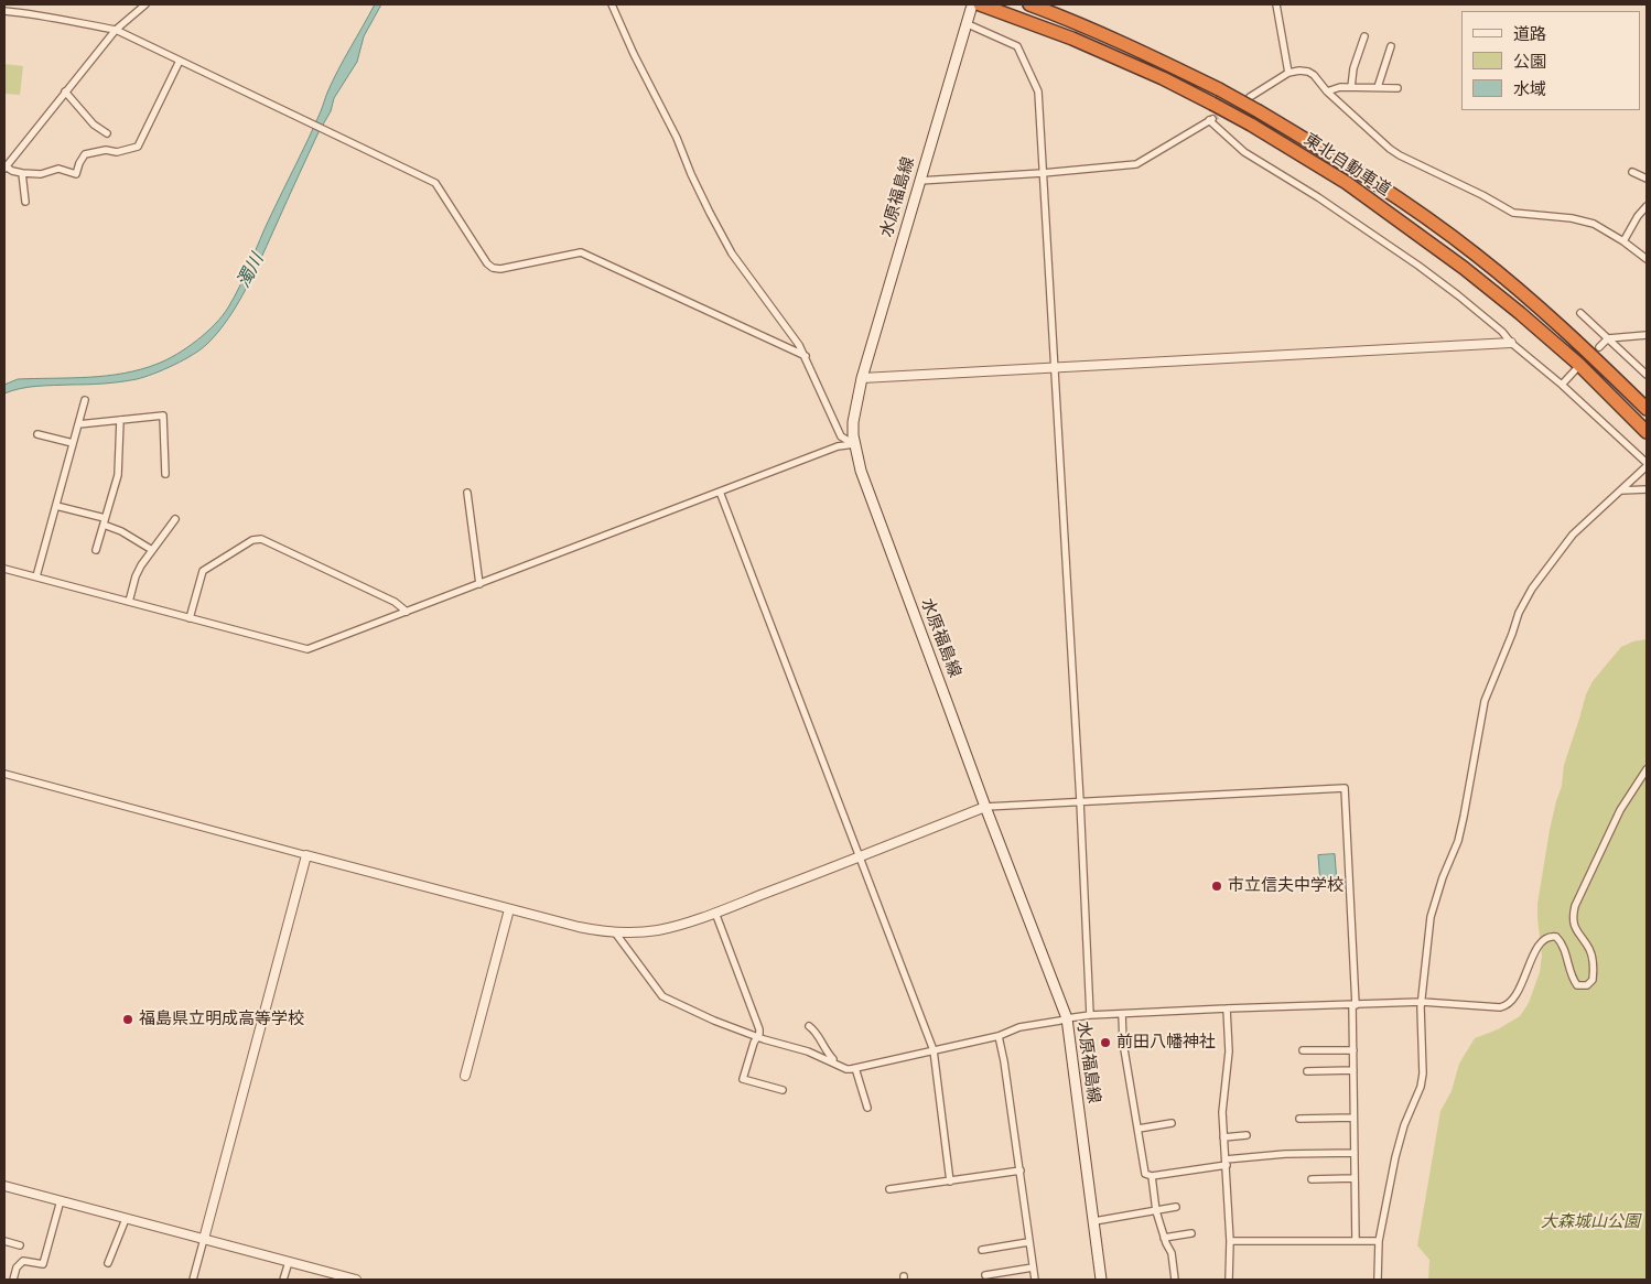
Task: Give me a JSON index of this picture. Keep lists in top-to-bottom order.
{
  "streets": {
    "highway": ["東北自動車道"],
    "main road": ["水原福島線"]
  },
  "crossings": [
    ["東北自動車道", "水原福島線"]
  ],
  "water": ["濁川"],
  "parks": ["大森城山公園"],
  "places": ["市立信夫中学校", "福島県立明成高等学校", "前田八幡神社"],
  "legend": ["道路", "公園", "水域"]
}
